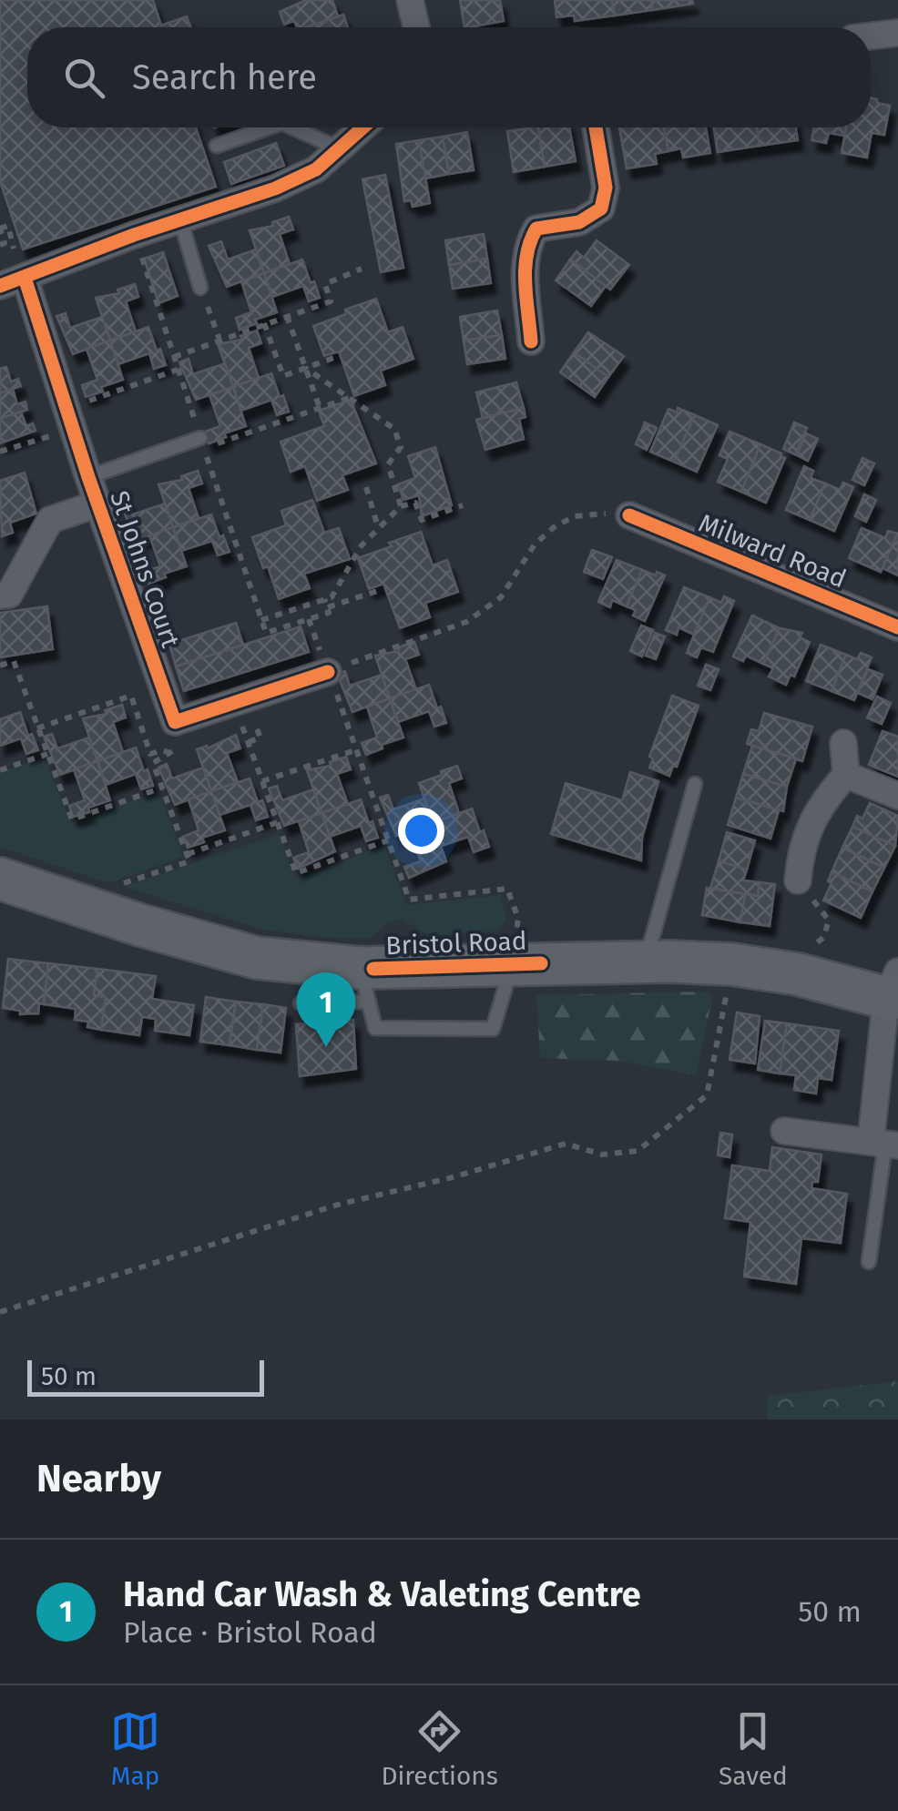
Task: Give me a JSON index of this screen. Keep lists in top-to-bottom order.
{
  "streets": {
    "main road": ["Bristol Road"],
    "street": ["Milward Road", "St Johns Court"]
  },
  "scale_bar": "50 m",
  "page": {
    "search": "Search here",
    "pins": "1",
    "scale": "50 m",
    "heading": "Nearby",
    "list": [
      {
        "mark": "1",
        "name": "Hand Car Wash & Valeting Centre",
        "note": "Place · Bristol Road",
        "value": "50 m"
      }
    ],
    "nav": ["Map", "Directions", "Saved"]
  }
}
